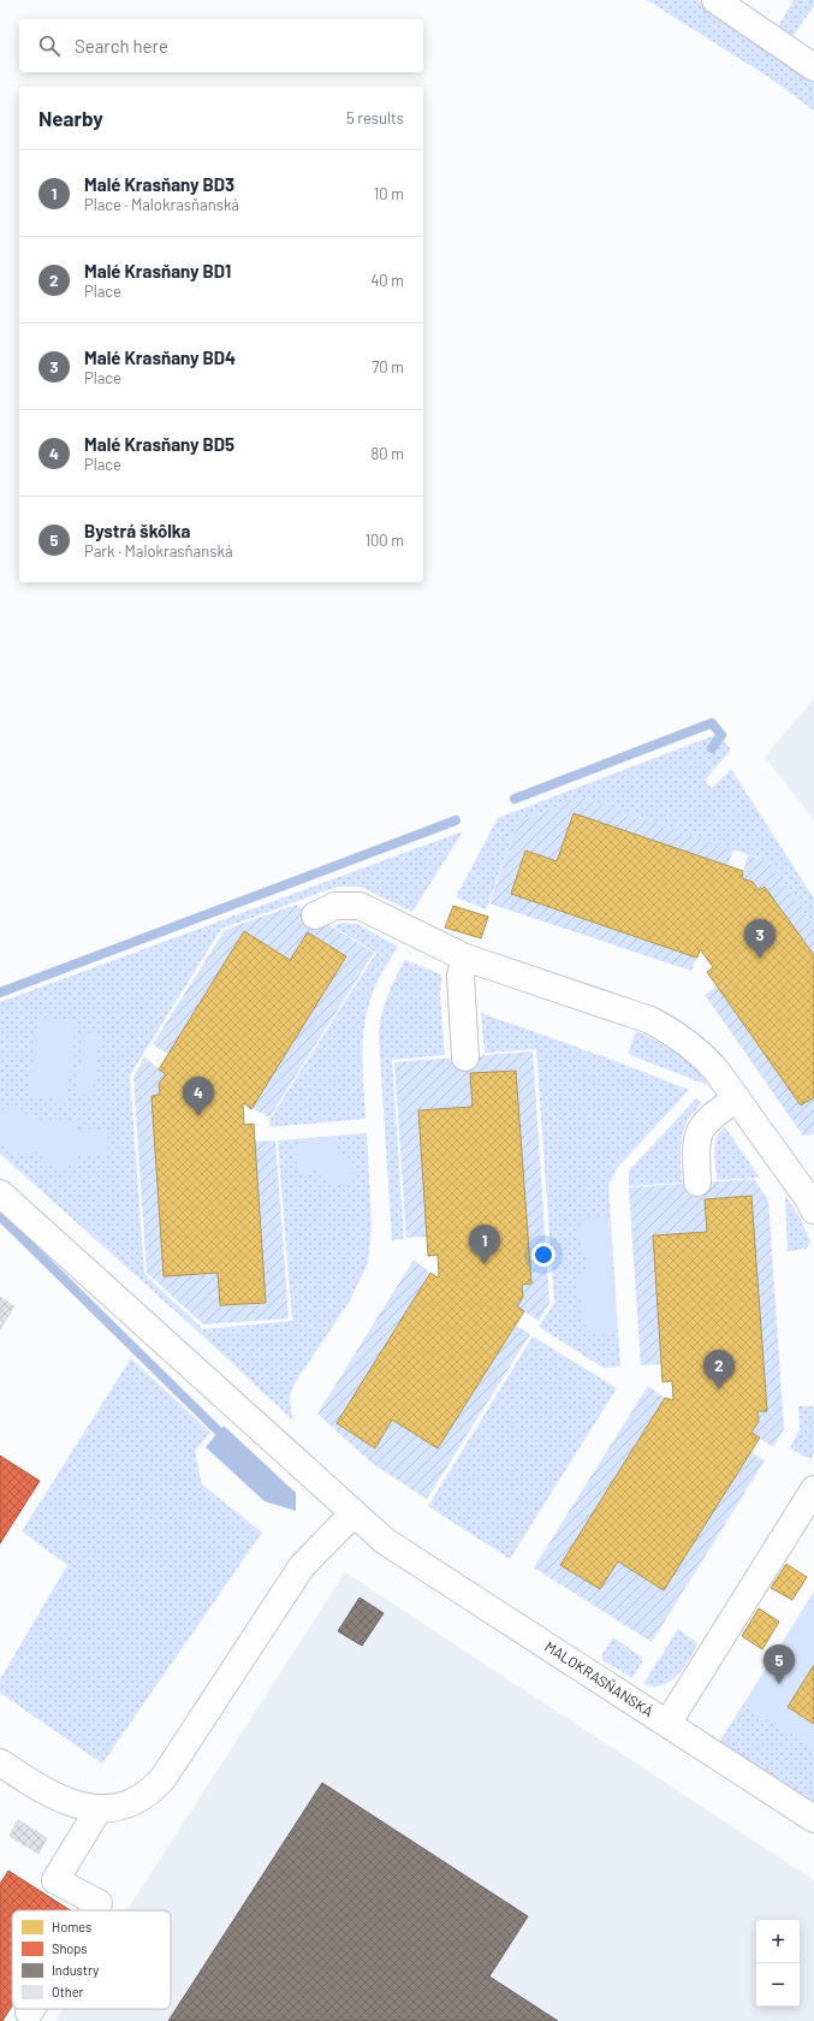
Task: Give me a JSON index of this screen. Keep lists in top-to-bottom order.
{
  "streets": {
    "street": ["MALOKRASŇANSKÁ"]
  },
  "legend": [
    "Homes",
    "Shops",
    "Industry",
    "Other"
  ],
  "page": {
    "search": "Search here",
    "heading": ["Nearby", "5 results"],
    "list": [
      {
        "mark": "1",
        "name": "Malé Krasňany BD3",
        "note": "Place · Malokrasňanská",
        "value": "10 m"
      },
      {
        "mark": "2",
        "name": "Malé Krasňany BD1",
        "note": "Place",
        "value": "40 m"
      },
      {
        "mark": "3",
        "name": "Malé Krasňany BD4",
        "note": "Place",
        "value": "70 m"
      },
      {
        "mark": "4",
        "name": "Malé Krasňany BD5",
        "note": "Place",
        "value": "80 m"
      },
      {
        "mark": "5",
        "name": "Bystrá škôlka",
        "note": "Park · Malokrasňanská",
        "value": "100 m"
      }
    ],
    "pins": [
      "3",
      "4",
      "1",
      "2",
      "5"
    ],
    "map_buttons": ["+", "−"]
  }
}
